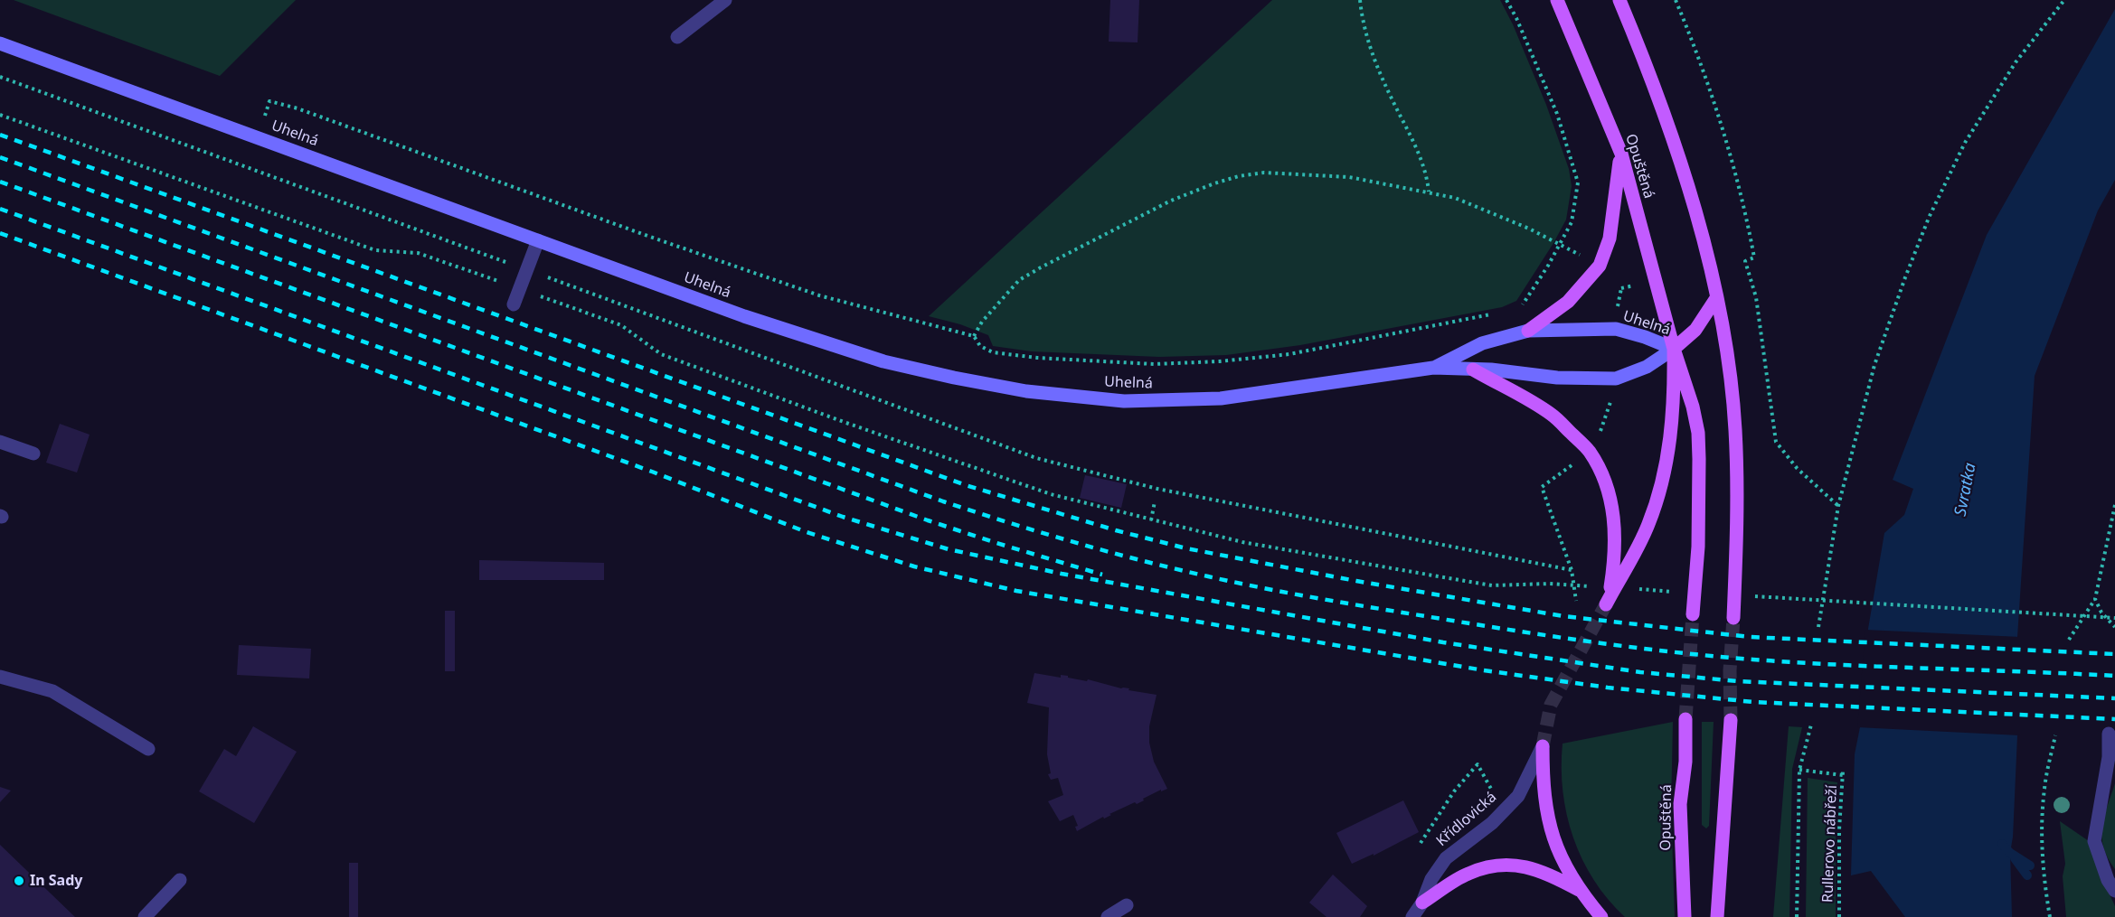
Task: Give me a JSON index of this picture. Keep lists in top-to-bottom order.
{
  "streets": {
    "main road": ["Uhelná", "Opuštěná"],
    "street": ["Křídlovická"],
    "path": ["Rullerovo nábřeží"]
  },
  "crossings": [
    ["Uhelná", "Opuštěná"]
  ],
  "water": ["Svratka"],
  "places": ["In Sady"]
}
